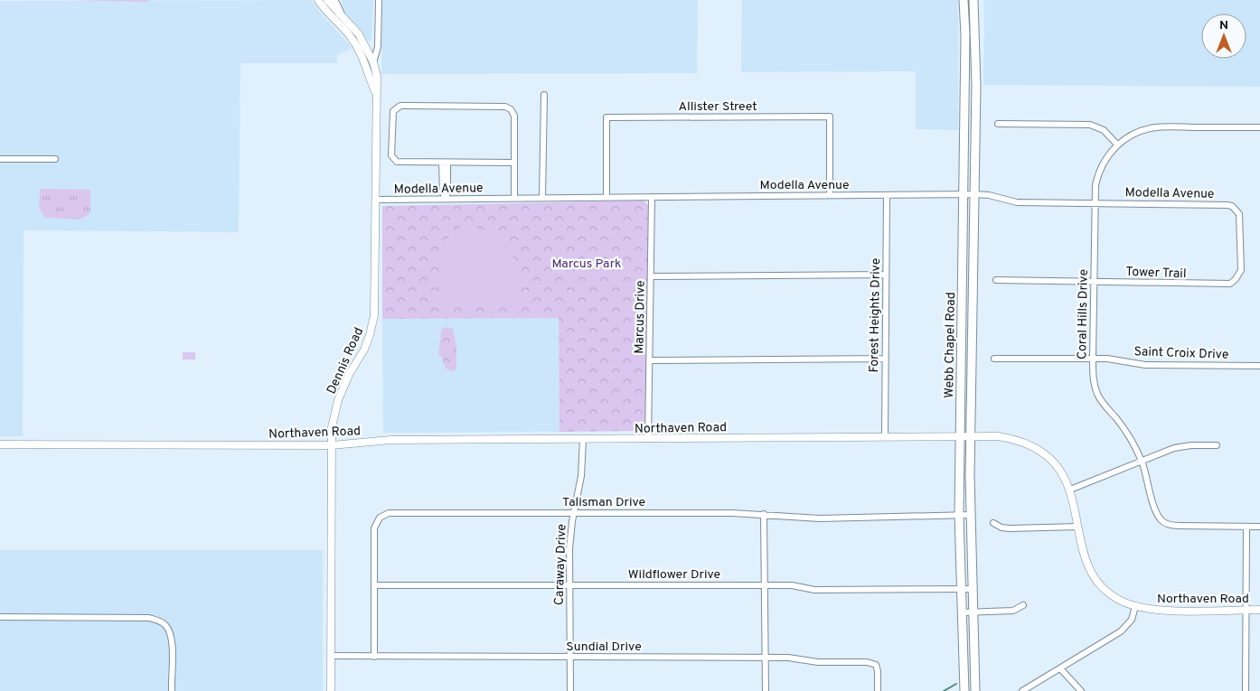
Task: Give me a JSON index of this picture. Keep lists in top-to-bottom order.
{
  "streets": {
    "main road": ["Webb Chapel Road"],
    "street": [
      "Allister Street",
      "Modella Avenue",
      "Tower Trail",
      "Coral Hills Drive",
      "Forest Heights Drive",
      "Marcus Drive",
      "Saint Croix Drive",
      "Dennis Road",
      "Northaven Road",
      "Talisman Drive",
      "Caraway Drive",
      "Wildflower Drive",
      "Sundial Drive"
    ]
  },
  "crossings": [
    ["Allister Street", "Modella Avenue"],
    ["Modella Avenue", "Tower Trail"],
    ["Modella Avenue", "Coral Hills Drive"],
    ["Modella Avenue", "Forest Heights Drive"],
    ["Modella Avenue", "Marcus Drive"],
    ["Modella Avenue", "Webb Chapel Road"],
    ["Modella Avenue", "Dennis Road"],
    ["Tower Trail", "Coral Hills Drive"],
    ["Coral Hills Drive", "Saint Croix Drive"],
    ["Forest Heights Drive", "Northaven Road"],
    ["Marcus Drive", "Northaven Road"],
    ["Webb Chapel Road", "Northaven Road"],
    ["Webb Chapel Road", "Talisman Drive"],
    ["Webb Chapel Road", "Wildflower Drive"],
    ["Dennis Road", "Northaven Road"],
    ["Dennis Road", "Sundial Drive"],
    ["Northaven Road", "Caraway Drive"],
    ["Talisman Drive", "Caraway Drive"],
    ["Talisman Drive", "Wildflower Drive"],
    ["Talisman Drive", "Sundial Drive"],
    ["Caraway Drive", "Wildflower Drive"],
    ["Caraway Drive", "Sundial Drive"]
  ],
  "parks": ["Marcus Park"],
  "north": "top"
}
